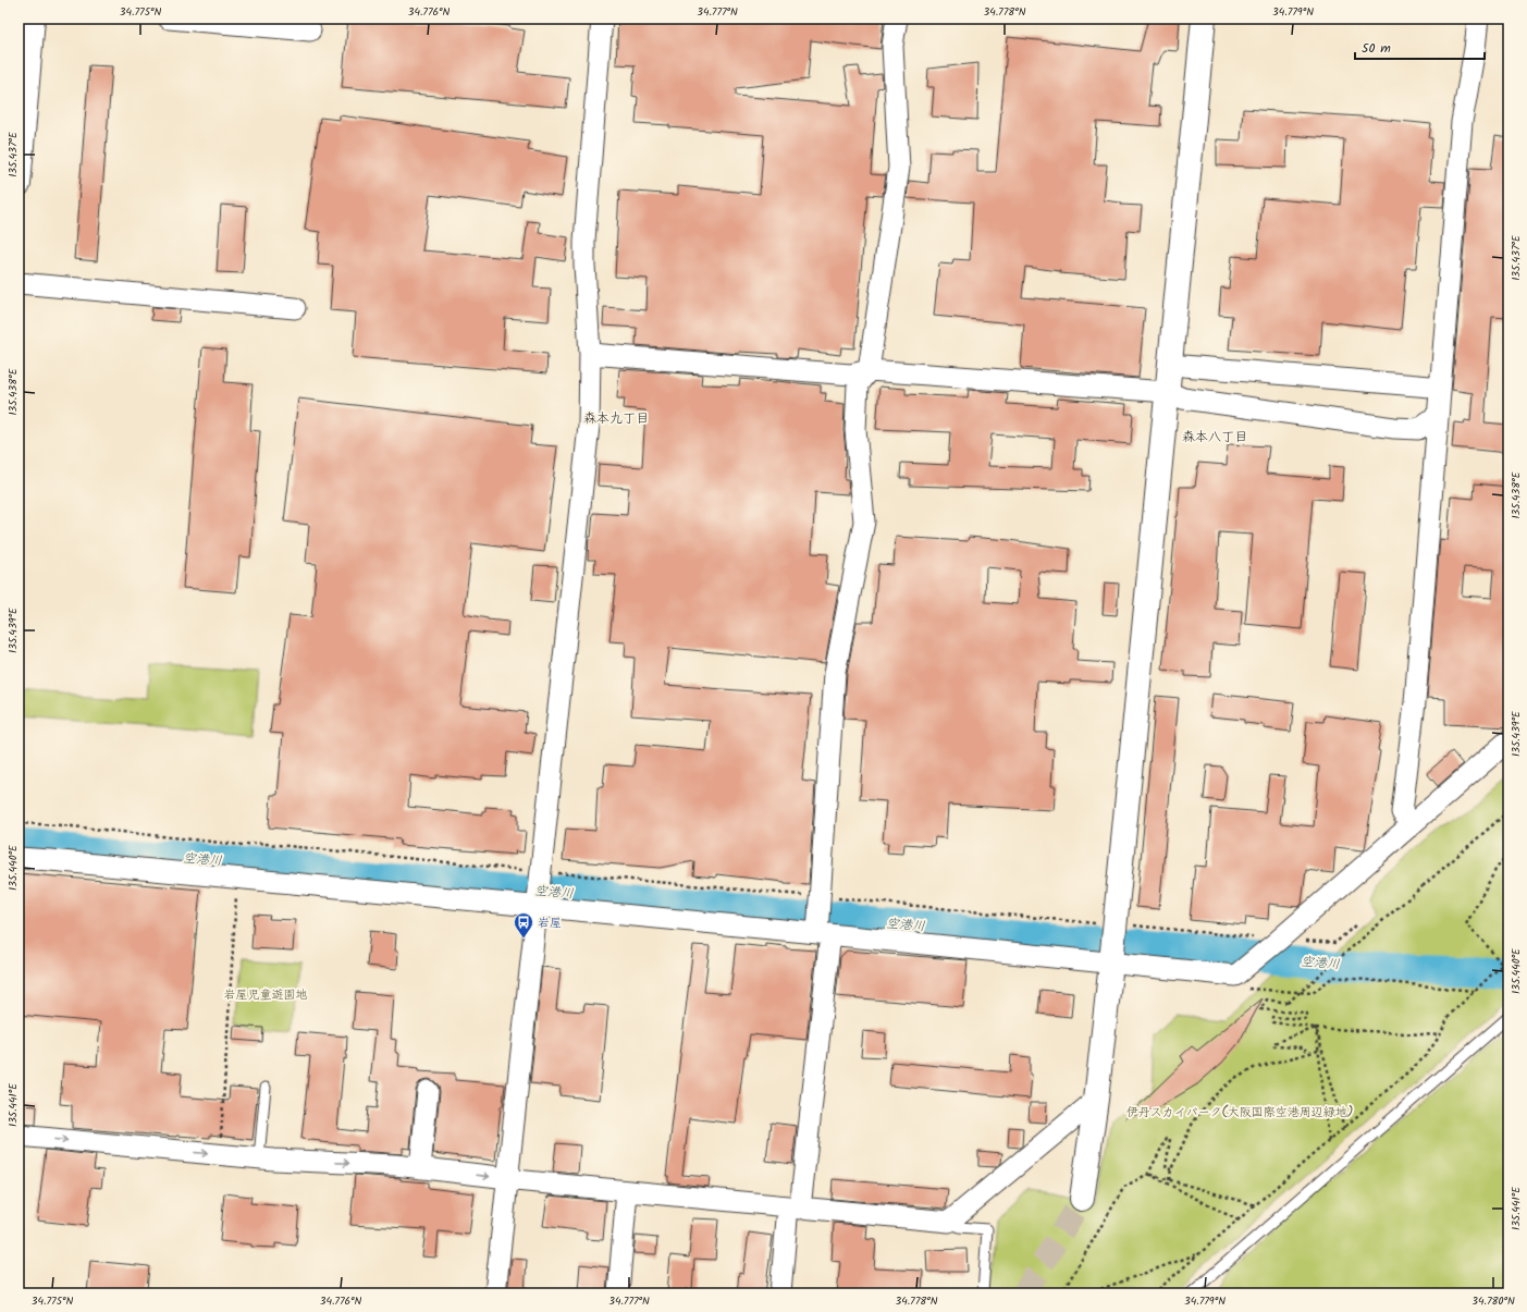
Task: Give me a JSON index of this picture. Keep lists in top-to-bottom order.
{
  "districts": ["森本九丁目", "森本八丁目"],
  "water": ["空港川"],
  "parks": ["岩屋児童遊園地", "伊丹スカイパーク(大阪国際空港周辺緑地)"],
  "places": {
    "bus stop": ["岩屋"]
  },
  "scale_bar": "50 m",
  "coordinates": [
    "34.775°N",
    "34.776°N",
    "34.777°N",
    "34.778°N",
    "34.779°N",
    "135.437°E",
    "135.438°E",
    "135.439°E",
    "135.440°E",
    "135.441°E",
    "34.780°N"
  ]
}
